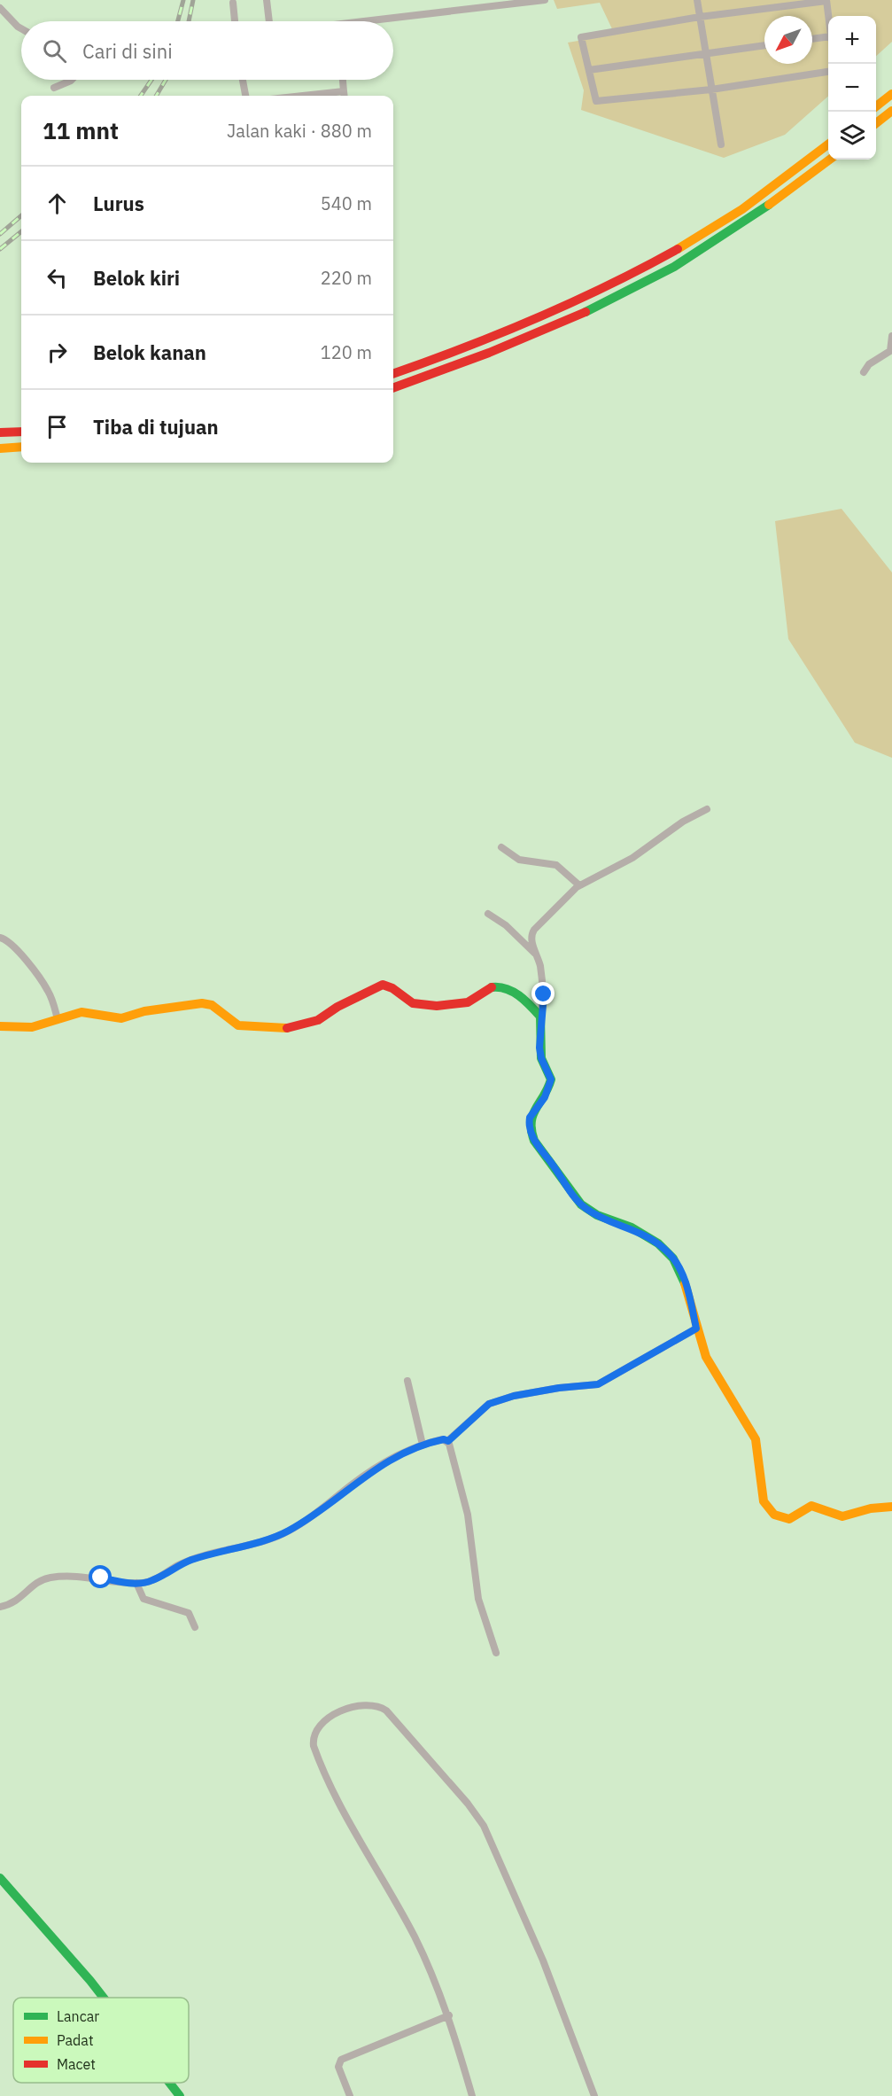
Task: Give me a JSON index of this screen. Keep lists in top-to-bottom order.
{
  "legend": ["Lancar", "Padat", "Macet"],
  "north": "bottom left",
  "page": {
    "map_buttons": ["+", "−"],
    "search": "Cari di sini",
    "heading": ["11 mnt", "Jalan kaki · 880 m"],
    "list": [
      ["Lurus", "540 m"],
      ["Belok kiri", "220 m"],
      ["Belok kanan", "120 m"],
      "Tiba di tujuan"
    ]
  }
}
